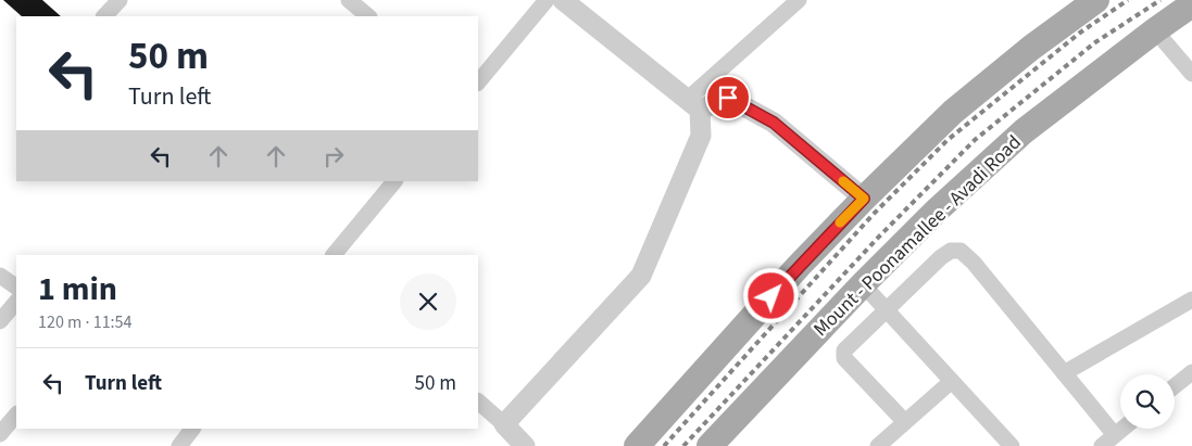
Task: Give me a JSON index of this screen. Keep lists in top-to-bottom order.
{
  "streets": {
    "main road": ["Mount - Poonamallee - Avadi Road"]
  },
  "page": {
    "turn": ["50 m", "Turn left"],
    "heading": ["1 min", "120 m · 11:54"],
    "list": [
      {
        "name": "Turn left",
        "value": "50 m"
      }
    ]
  }
}
